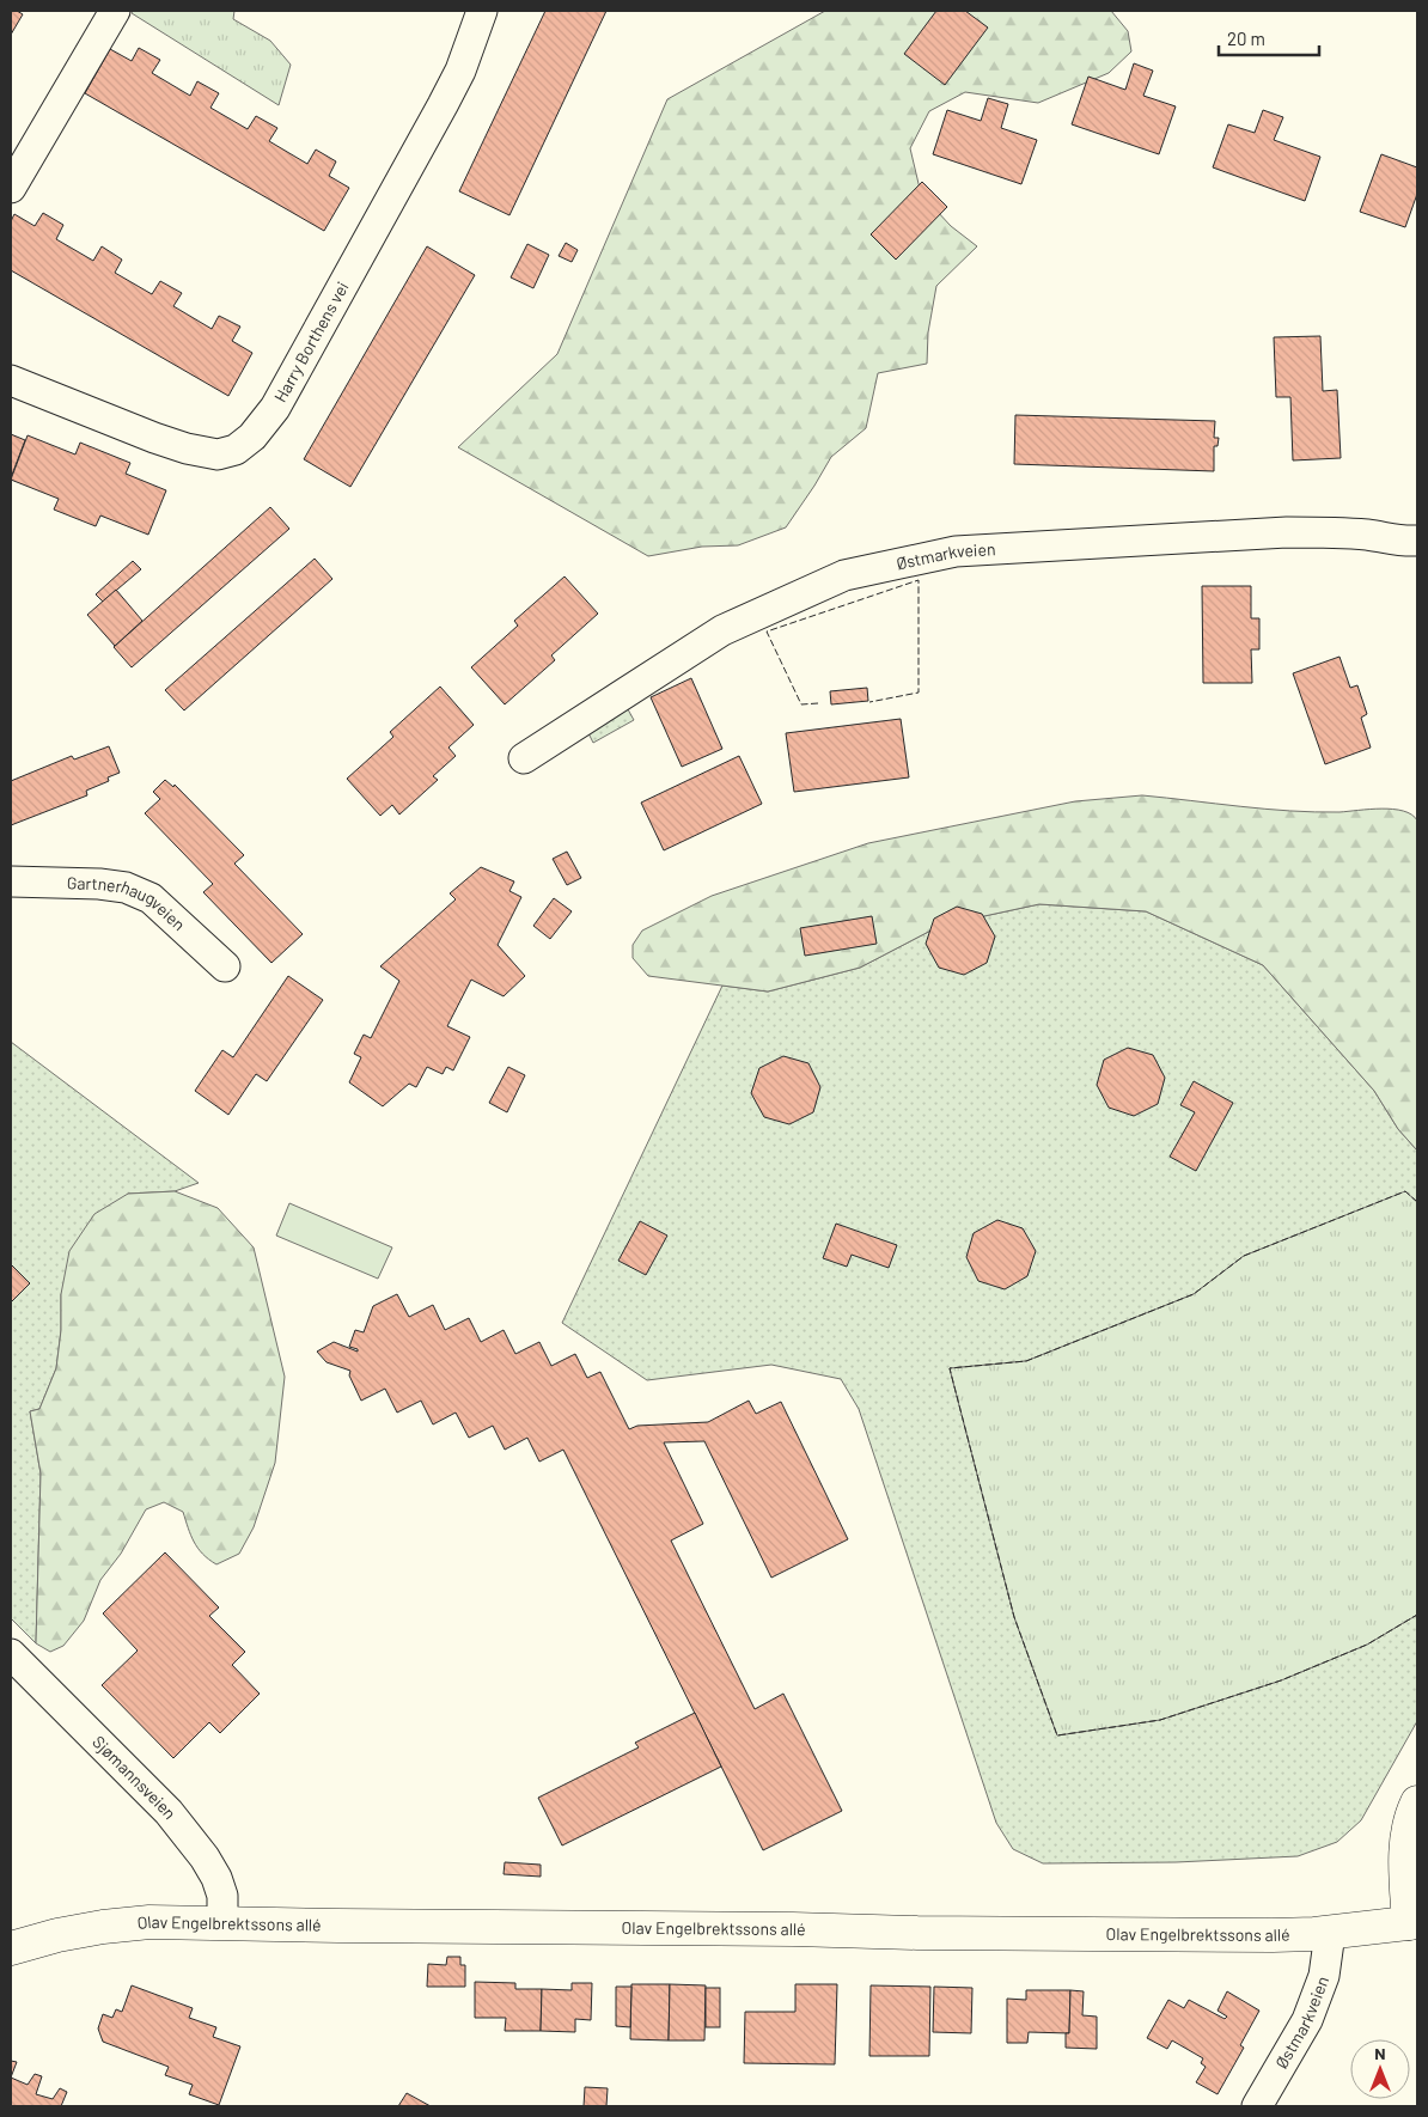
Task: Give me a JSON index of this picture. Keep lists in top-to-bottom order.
{
  "streets": {
    "street": [
      "Harry Borthens vei",
      "Østmarkveien",
      "Gartnerhaugveien",
      "Sjømannsveien",
      "Olav Engelbrektssons allé"
    ]
  },
  "crossings": [
    ["Østmarkveien", "Olav Engelbrektssons allé"],
    ["Sjømannsveien", "Olav Engelbrektssons allé"]
  ],
  "scale_bar": "20 m",
  "north": "top"
}
